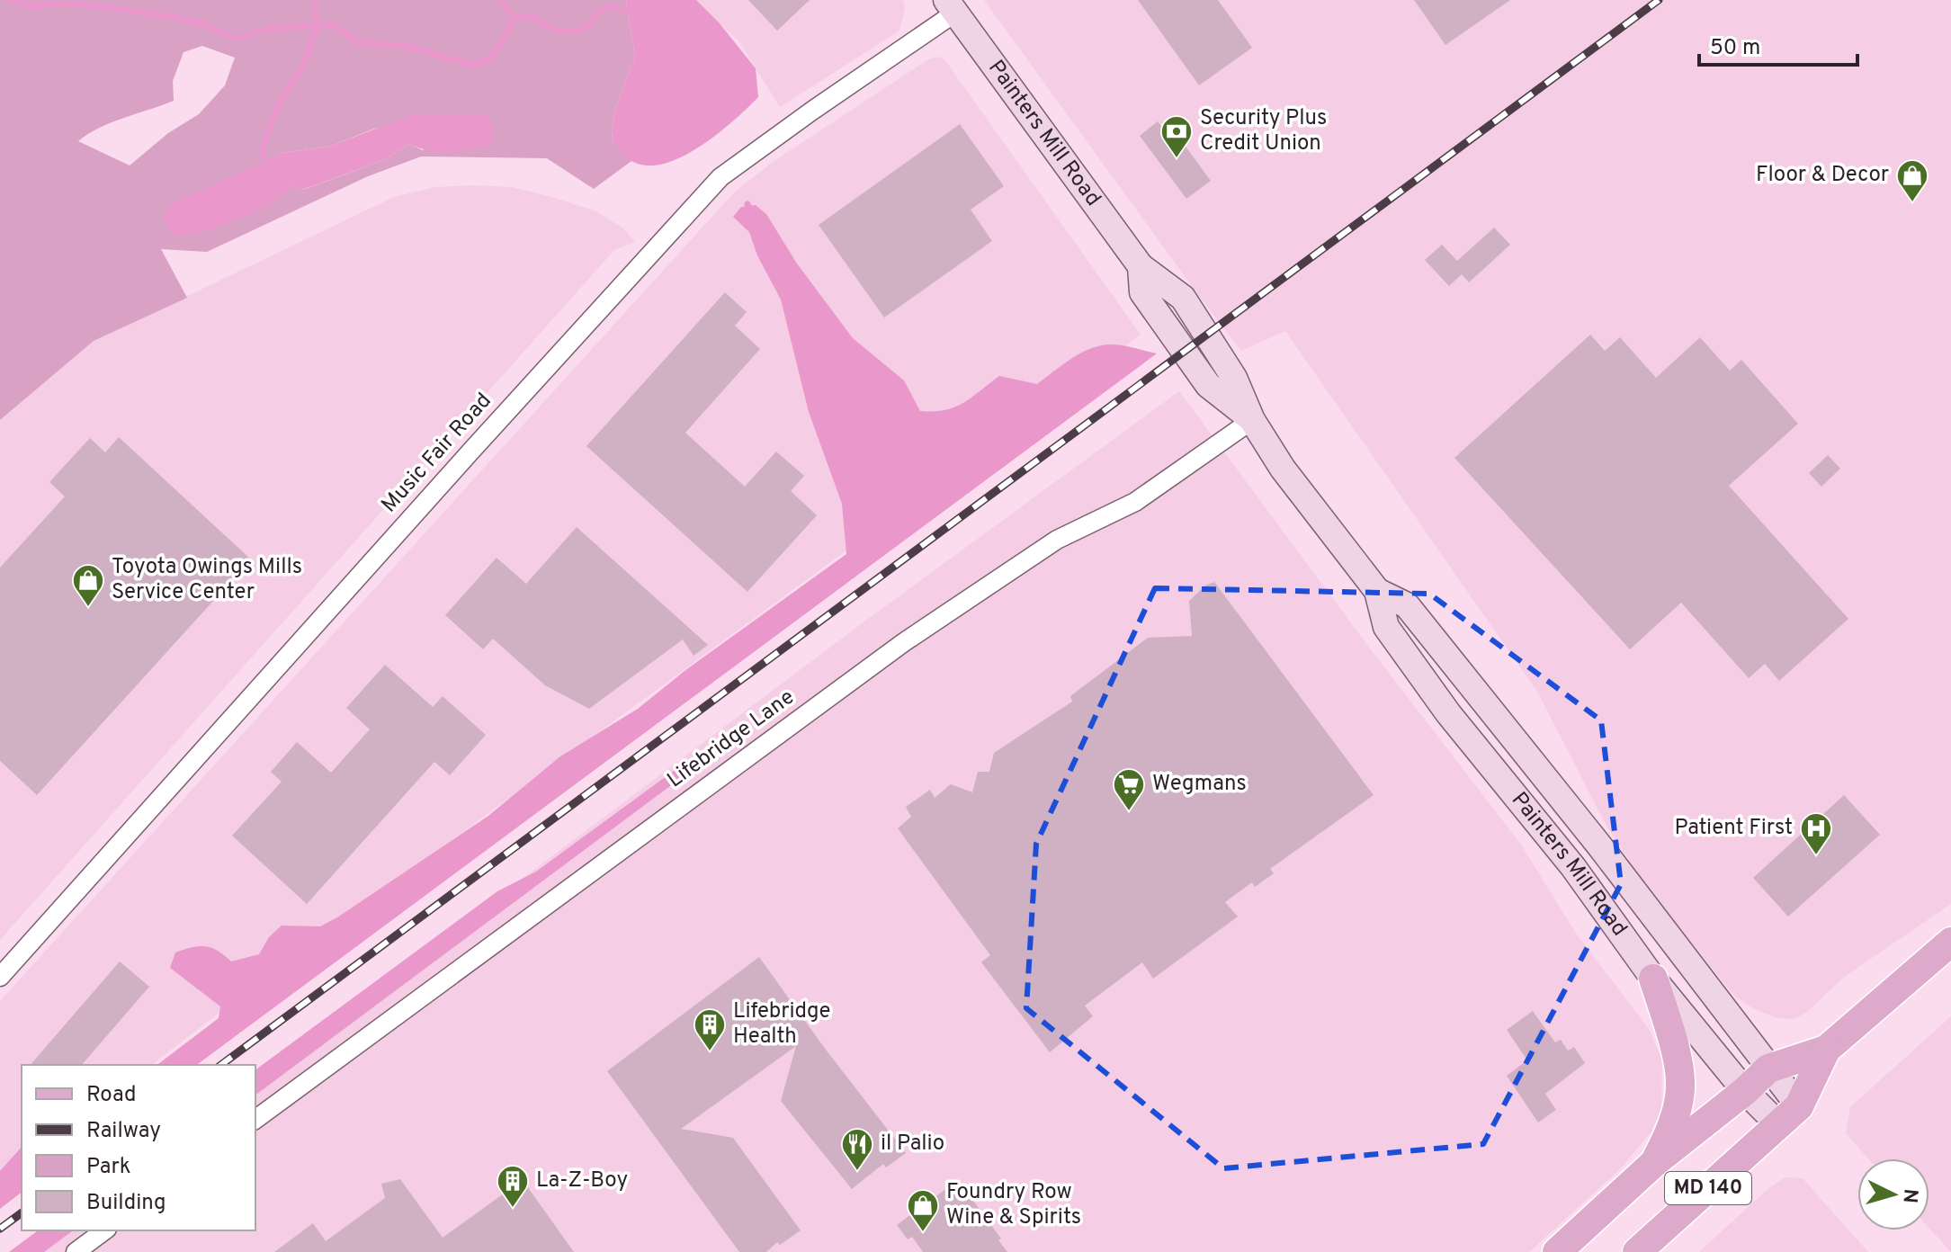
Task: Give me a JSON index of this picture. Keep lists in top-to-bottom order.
{
  "streets": {
    "main road": ["Painters Mill Road", "MD 140"],
    "street": ["Music Fair Road", "Lifebridge Lane"]
  },
  "crossings": [
    ["Painters Mill Road", "Music Fair Road"],
    ["Painters Mill Road", "Lifebridge Lane"],
    ["Painters Mill Road", "MD 140"]
  ],
  "places": {
    "bank": ["Security Plus Credit Union"],
    "shop": ["Floor & Decor", "Toyota Owings Mills Service Center", "Foundry Row Wine & Spirits"],
    "supermarket": ["Wegmans"],
    "hospital": ["Patient First"],
    "building": ["Lifebridge Health", "La-Z-Boy"],
    "restaurant": ["il Palio"]
  },
  "legend": [
    "Road",
    "Railway",
    "Park",
    "Building"
  ],
  "scale_bar": "50 m",
  "north": "right"
}
